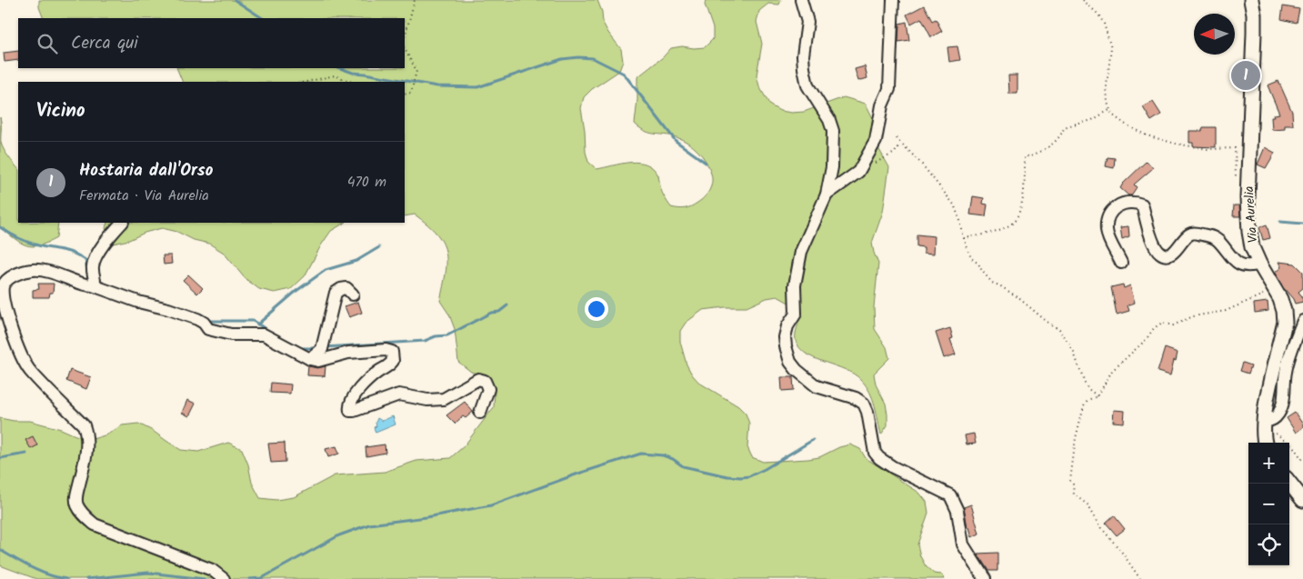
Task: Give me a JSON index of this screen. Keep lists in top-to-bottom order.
{
  "streets": {
    "main road": ["Via Aurelia"]
  },
  "north": "left",
  "page": {
    "search": "Cerca qui",
    "pins": "1",
    "heading": "Vicino",
    "list": [
      {
        "mark": "1",
        "name": "Hostaria dall'Orso",
        "note": "Fermata · Via Aurelia",
        "value": "470 m"
      }
    ],
    "map_buttons": ["+", "−"]
  }
}
